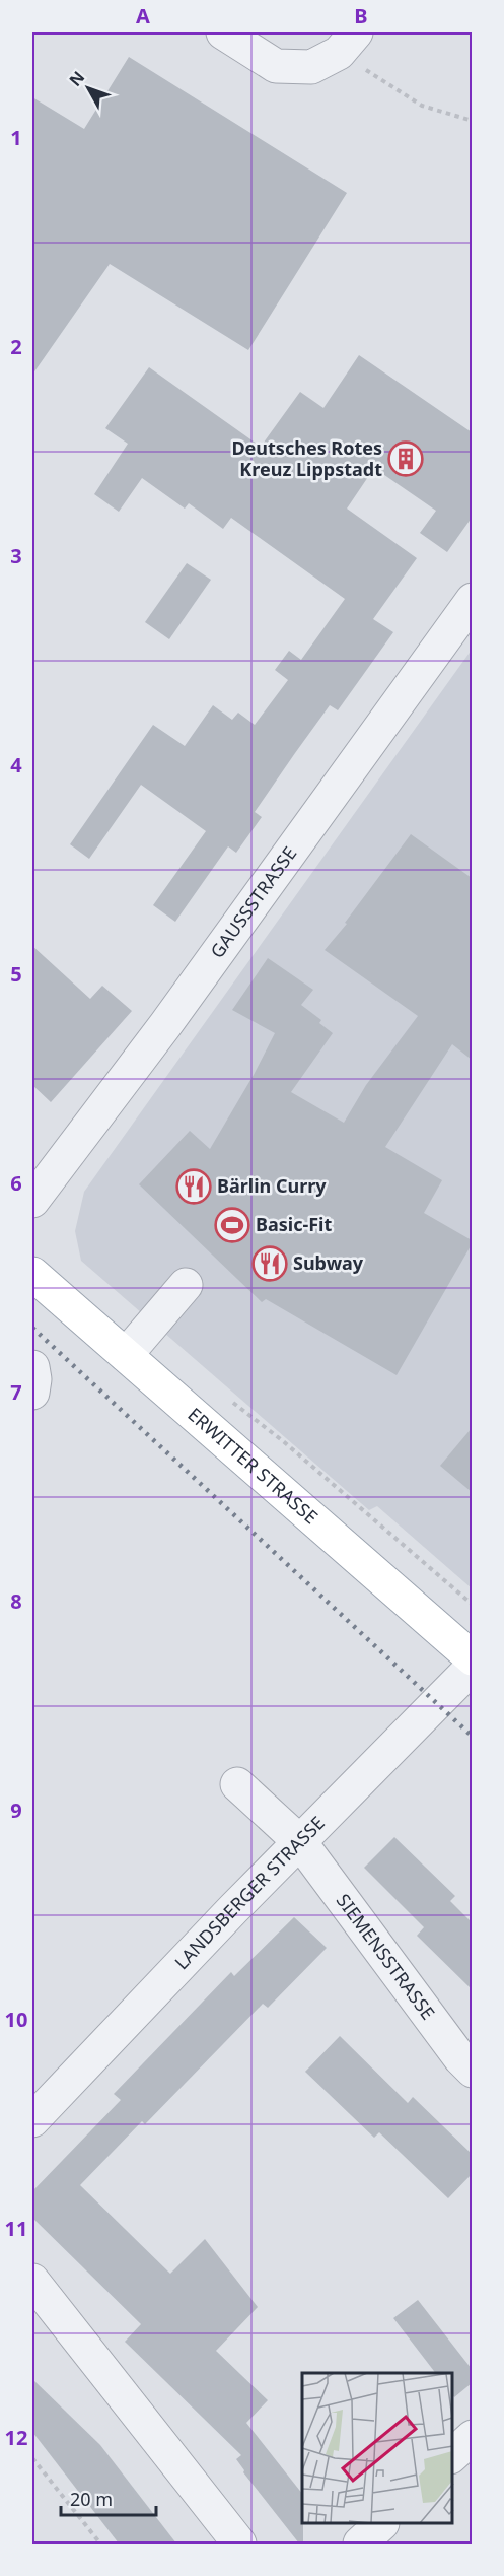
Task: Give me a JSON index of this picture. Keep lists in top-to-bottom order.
{
  "streets": {
    "main road": ["ERWITTER STRASSE"],
    "street": ["GAUSSSTRASSE", "LANDSBERGER STRASSE", "SIEMENSSTRASSE"]
  },
  "crossings": [
    ["LANDSBERGER STRASSE", "SIEMENSSTRASSE"]
  ],
  "places": {
    "building": ["Deutsches Rotes Kreuz Lippstadt"],
    "restaurant": ["Bärlin Curry", "Subway"],
    "sports": ["Basic-Fit"]
  },
  "scale_bar": "20 m",
  "north": "top left",
  "grid": {
    "columns": ["A", "B"],
    "rows": [
      "1",
      "2",
      "3",
      "4",
      "5",
      "6",
      "7",
      "8",
      "9",
      "10",
      "11",
      "12"
    ]
  }
}
